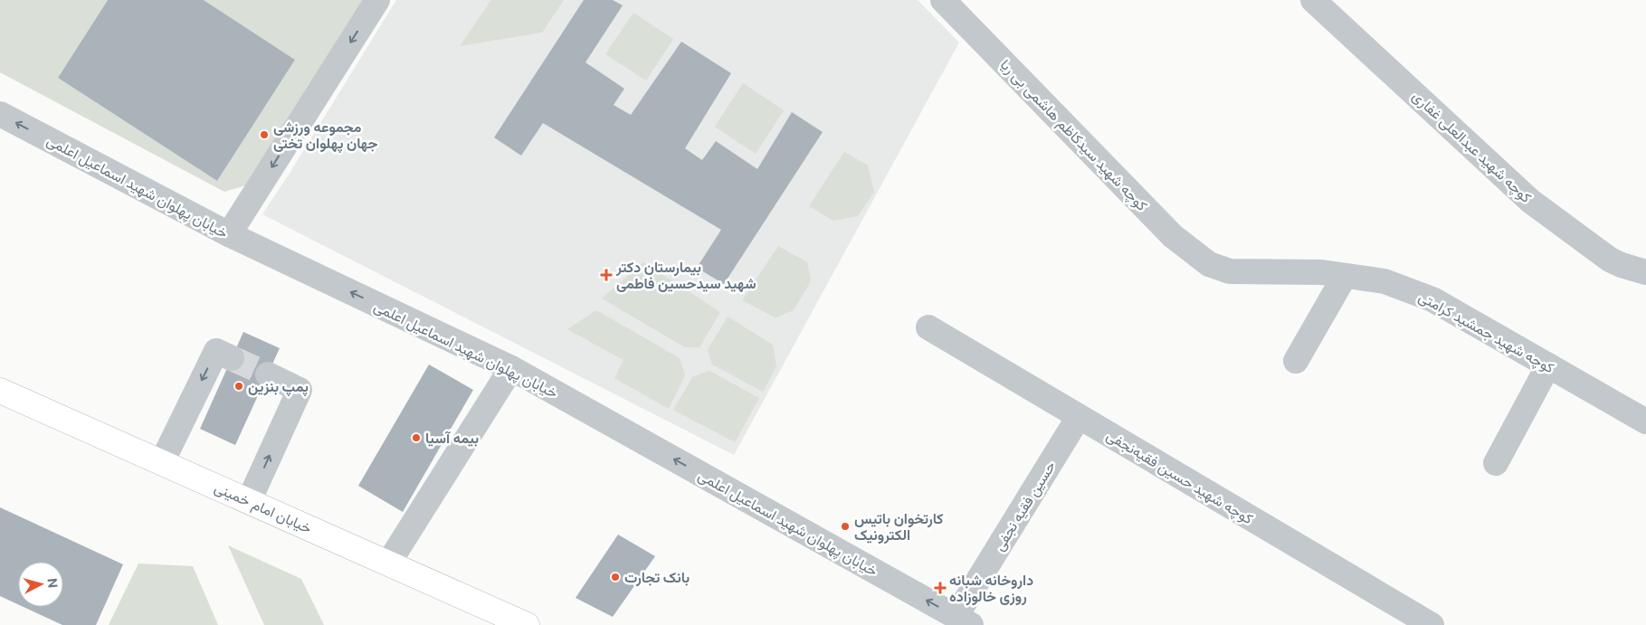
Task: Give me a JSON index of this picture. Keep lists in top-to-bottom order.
{
  "streets": {
    "main road": ["خیابان امام خمینی"],
    "street": [
      "کوچه شهید سیدکاظم هاشمی بی ریا",
      "کوچه شهید عبدالعلی غفاری",
      "خیابان پهلوان شهید اسماعیل اعلمی",
      "کوچه شهید جمشید کرامتی",
      "کوچه شهید حسین فقیه‌نجفی",
      "حسین فقیه نجفی"
    ]
  },
  "crossings": [
    ["کوچه شهید سیدکاظم هاشمی بی ریا", "کوچه شهید جمشید کرامتی"],
    ["خیابان پهلوان شهید اسماعیل اعلمی", "حسین فقیه نجفی"],
    ["کوچه شهید حسین فقیه‌نجفی", "حسین فقیه نجفی"]
  ],
  "one_way": ["خیابان پهلوان شهید اسماعیل اعلمی"],
  "places": {
    "other": [
      "مجموعه ورزشی جهان پهلوان تختی",
      "پمپ بنزین",
      "بیمه آسیا",
      "کارتخوان باتیس الکترونیک",
      "بانک تجارت"
    ],
    "health": ["بیمارستان دکتر شهید سیدحسین فاطمی", "داروخانه شبانه روزی خالوزاده"]
  },
  "north": "right"
}
